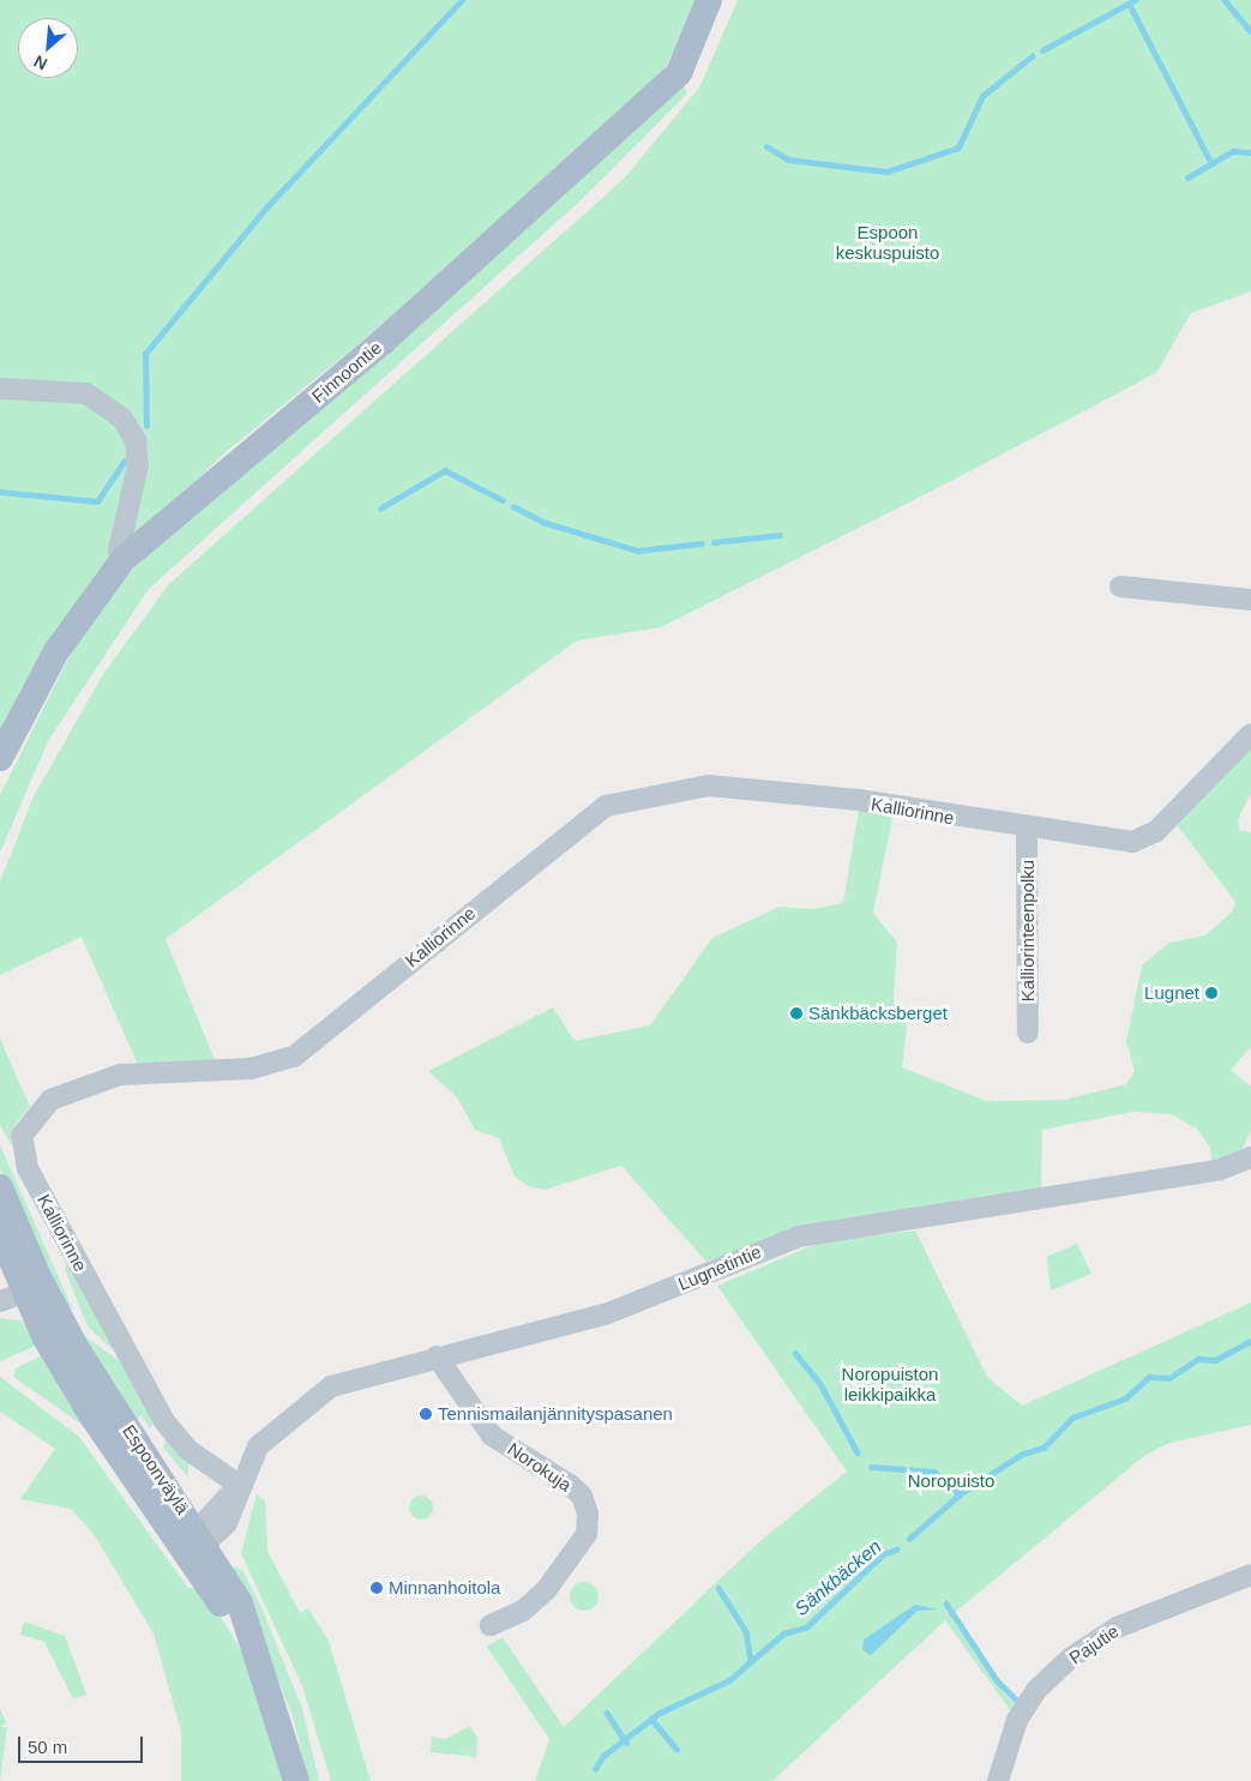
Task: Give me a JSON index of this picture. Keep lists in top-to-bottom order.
{
  "streets": {
    "main road": ["Finnoontie", "Espoonväylä"],
    "street": [
      "Kalliorinne",
      "Kalliorinteenpolku",
      "Lugnetintie",
      "Norokuja",
      "Pajutie"
    ]
  },
  "crossings": [
    ["Kalliorinne", "Kalliorinteenpolku"],
    ["Kalliorinne", "Lugnetintie"],
    ["Lugnetintie", "Norokuja"],
    ["Lugnetintie", "Espoonväylä"]
  ],
  "water": ["Sänkbäcken"],
  "parks": ["Espoon keskuspuisto", "Noropuiston leikkipaikka", "Noropuisto"],
  "places": [
    "Lugnet",
    "Sänkbäcksberget",
    "Tennismailanjännityspasanen",
    "Minnanhoitola"
  ],
  "scale_bar": "50 m",
  "north": "bottom left"
}
